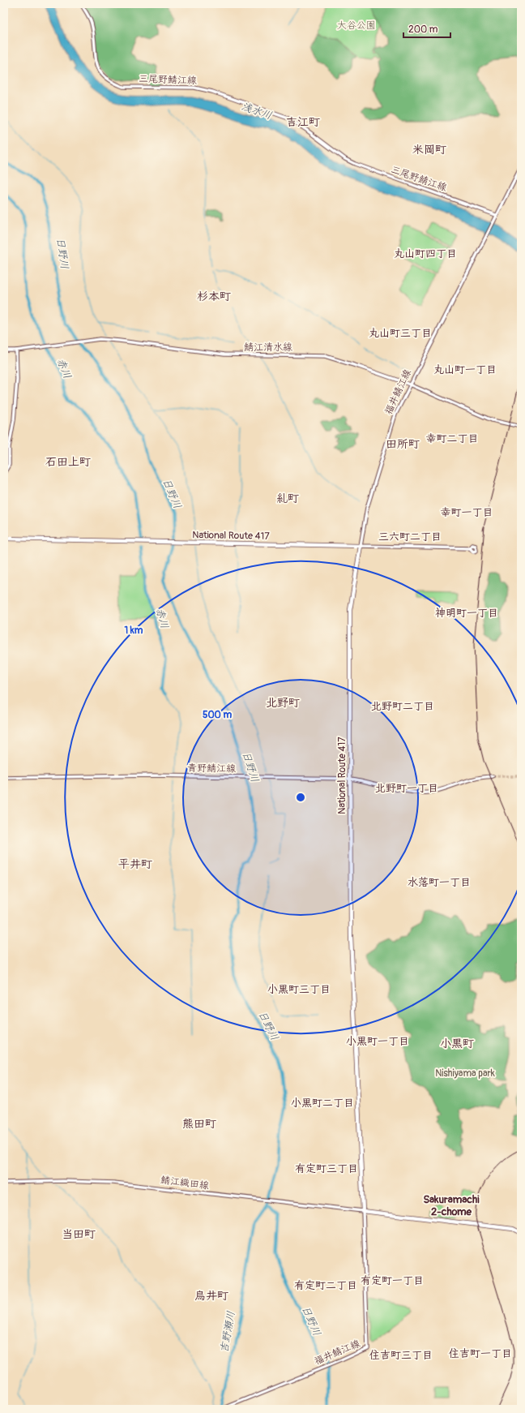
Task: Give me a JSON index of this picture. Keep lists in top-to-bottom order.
{
  "streets": {
    "highway": ["National Route 417"],
    "main road": [
      "三尾野鯖江線",
      "鯖江清水線",
      "福井鯖江線",
      "青野鯖江線",
      "鯖江織田線"
    ]
  },
  "crossings": [
    ["三尾野鯖江線", "福井鯖江線"],
    ["鯖江清水線", "福井鯖江線"],
    ["福井鯖江線", "National Route 417"],
    ["福井鯖江線", "鯖江織田線"],
    ["National Route 417", "青野鯖江線"],
    ["National Route 417", "鯖江織田線"]
  ],
  "districts": [
    "吉江町",
    "米岡町",
    "丸山町四丁目",
    "杉本町",
    "丸山町三丁目",
    "丸山町一丁目",
    "幸町二丁目",
    "田所町",
    "石田上町",
    "糺町",
    "幸町一丁目",
    "三六町二丁目",
    "神明町一丁目",
    "北野町",
    "北野町二丁目",
    "北野町一丁目",
    "平井町",
    "水落町一丁目",
    "小黒町三丁目",
    "小黒町一丁目",
    "小黒町",
    "小黒町二丁目",
    "熊田町",
    "有定町三丁目",
    "Sakuramachi 2-chome",
    "当田町",
    "有定町一丁目",
    "有定町二丁目",
    "鳥井町",
    "住吉町一丁目",
    "住吉町三丁目"
  ],
  "water": [
    "浅水川",
    "日野川",
    "赤川",
    "吉野瀬川"
  ],
  "parks": ["大谷公園", "Nishiyama park"],
  "scale_bar": "200 m",
  "rings": ["1 km", "500 m"]
}
